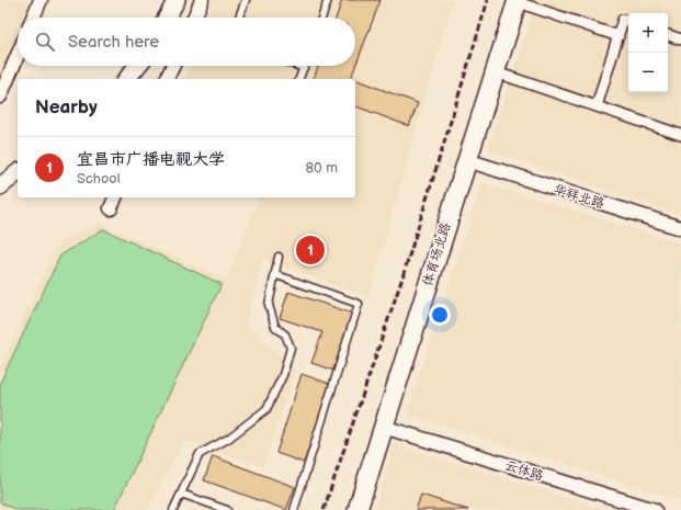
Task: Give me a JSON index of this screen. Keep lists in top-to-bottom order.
{
  "streets": {
    "main road": ["体育场北路"],
    "street": ["华祥北路", "云体路"]
  },
  "crossings": [
    ["华祥北路", "体育场北路"],
    ["体育场北路", "云体路"]
  ],
  "page": {
    "map_buttons": ["+", "−"],
    "search": "Search here",
    "heading": "Nearby",
    "list": [
      {
        "mark": "1",
        "name": "宜昌市广播电视大学",
        "note": "School",
        "value": "80 m"
      }
    ],
    "pins": "1"
  }
}
